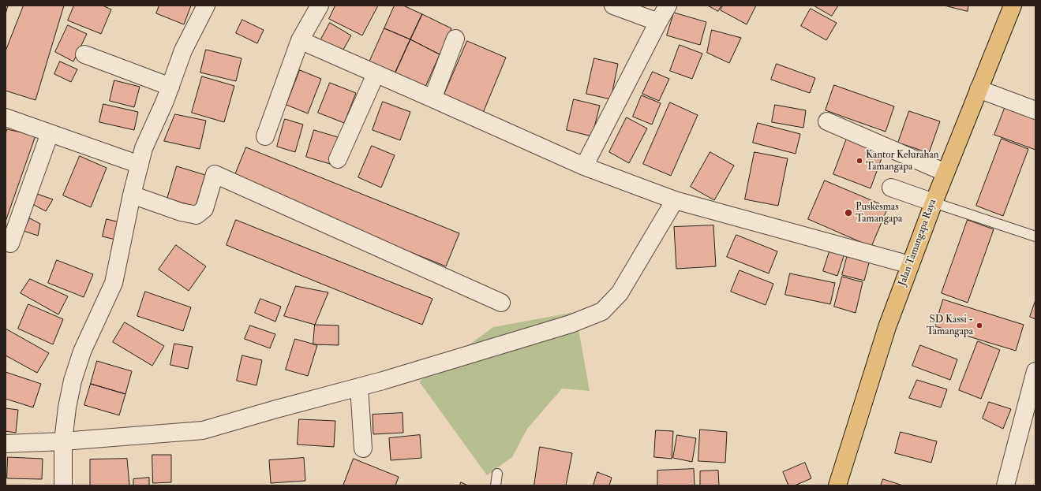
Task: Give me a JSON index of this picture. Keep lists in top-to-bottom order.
{
  "streets": {
    "main road": ["Jalan Tamangapa Raya"]
  },
  "places": ["Kantor Kelurahan Tamangapa", "Puskesmas Tamangapa", "SD Kassi - Tamangapa"]
}
